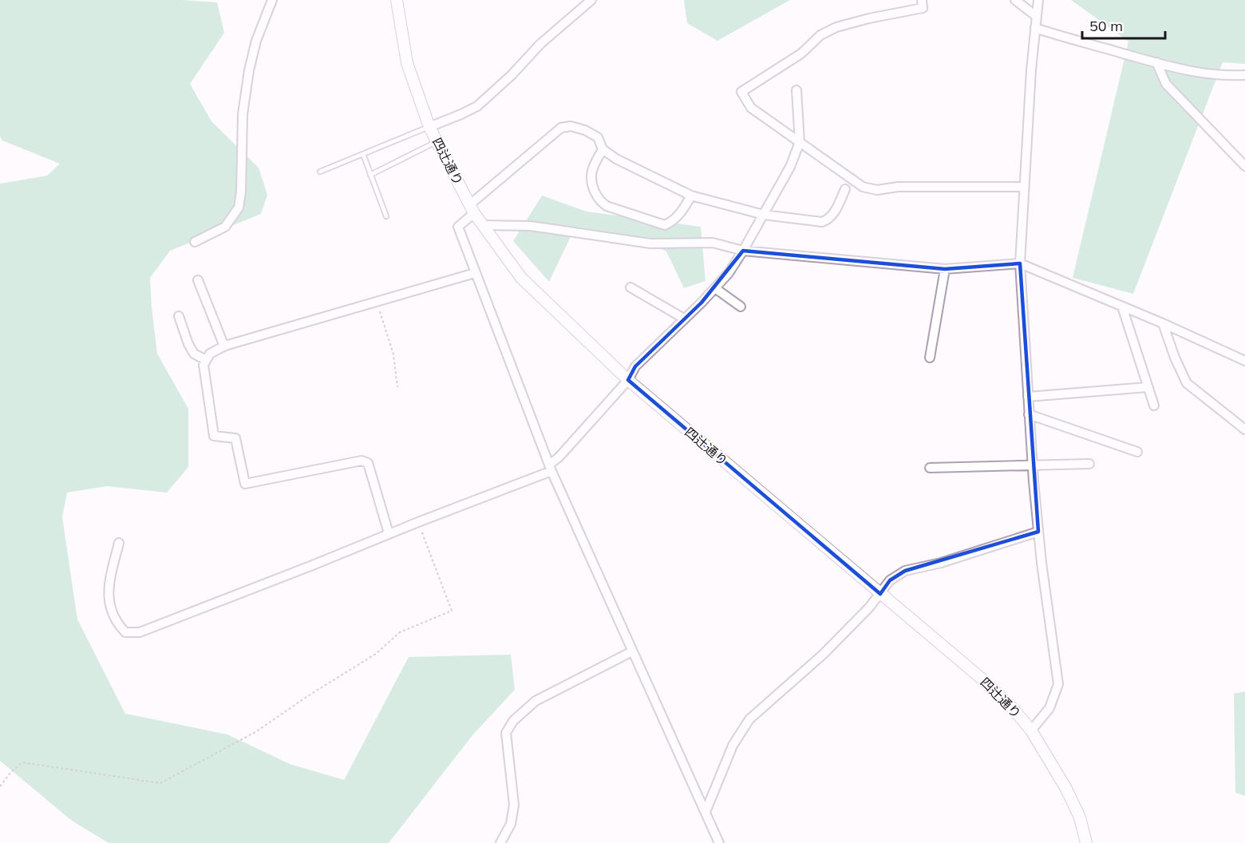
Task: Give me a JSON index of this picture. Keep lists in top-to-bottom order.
{
  "streets": {
    "street": ["四辻通り"]
  },
  "scale_bar": "50 m"
}
